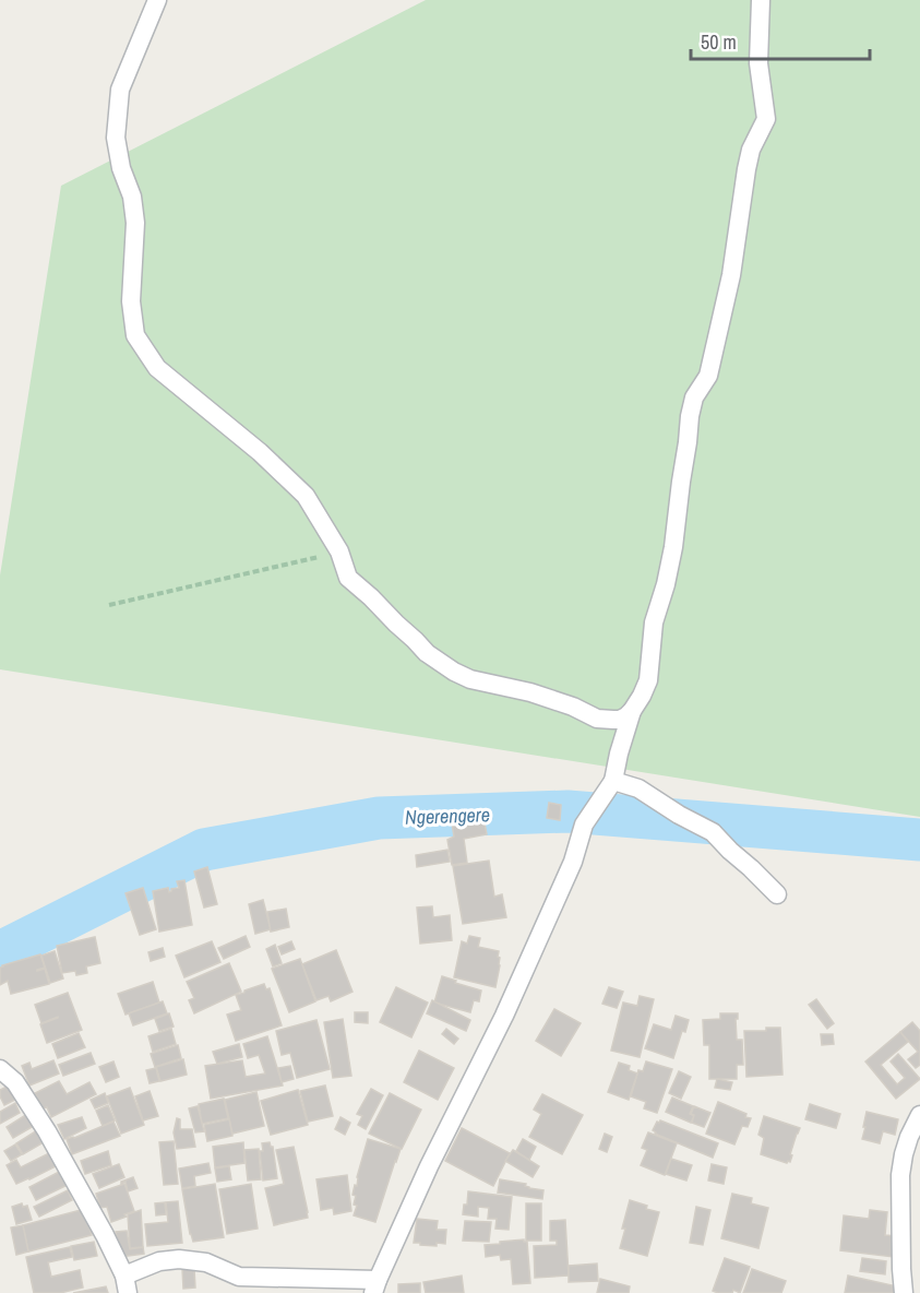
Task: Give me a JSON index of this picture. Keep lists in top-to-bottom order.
{
  "water": ["Ngerengere"],
  "scale_bar": "50 m"
}
